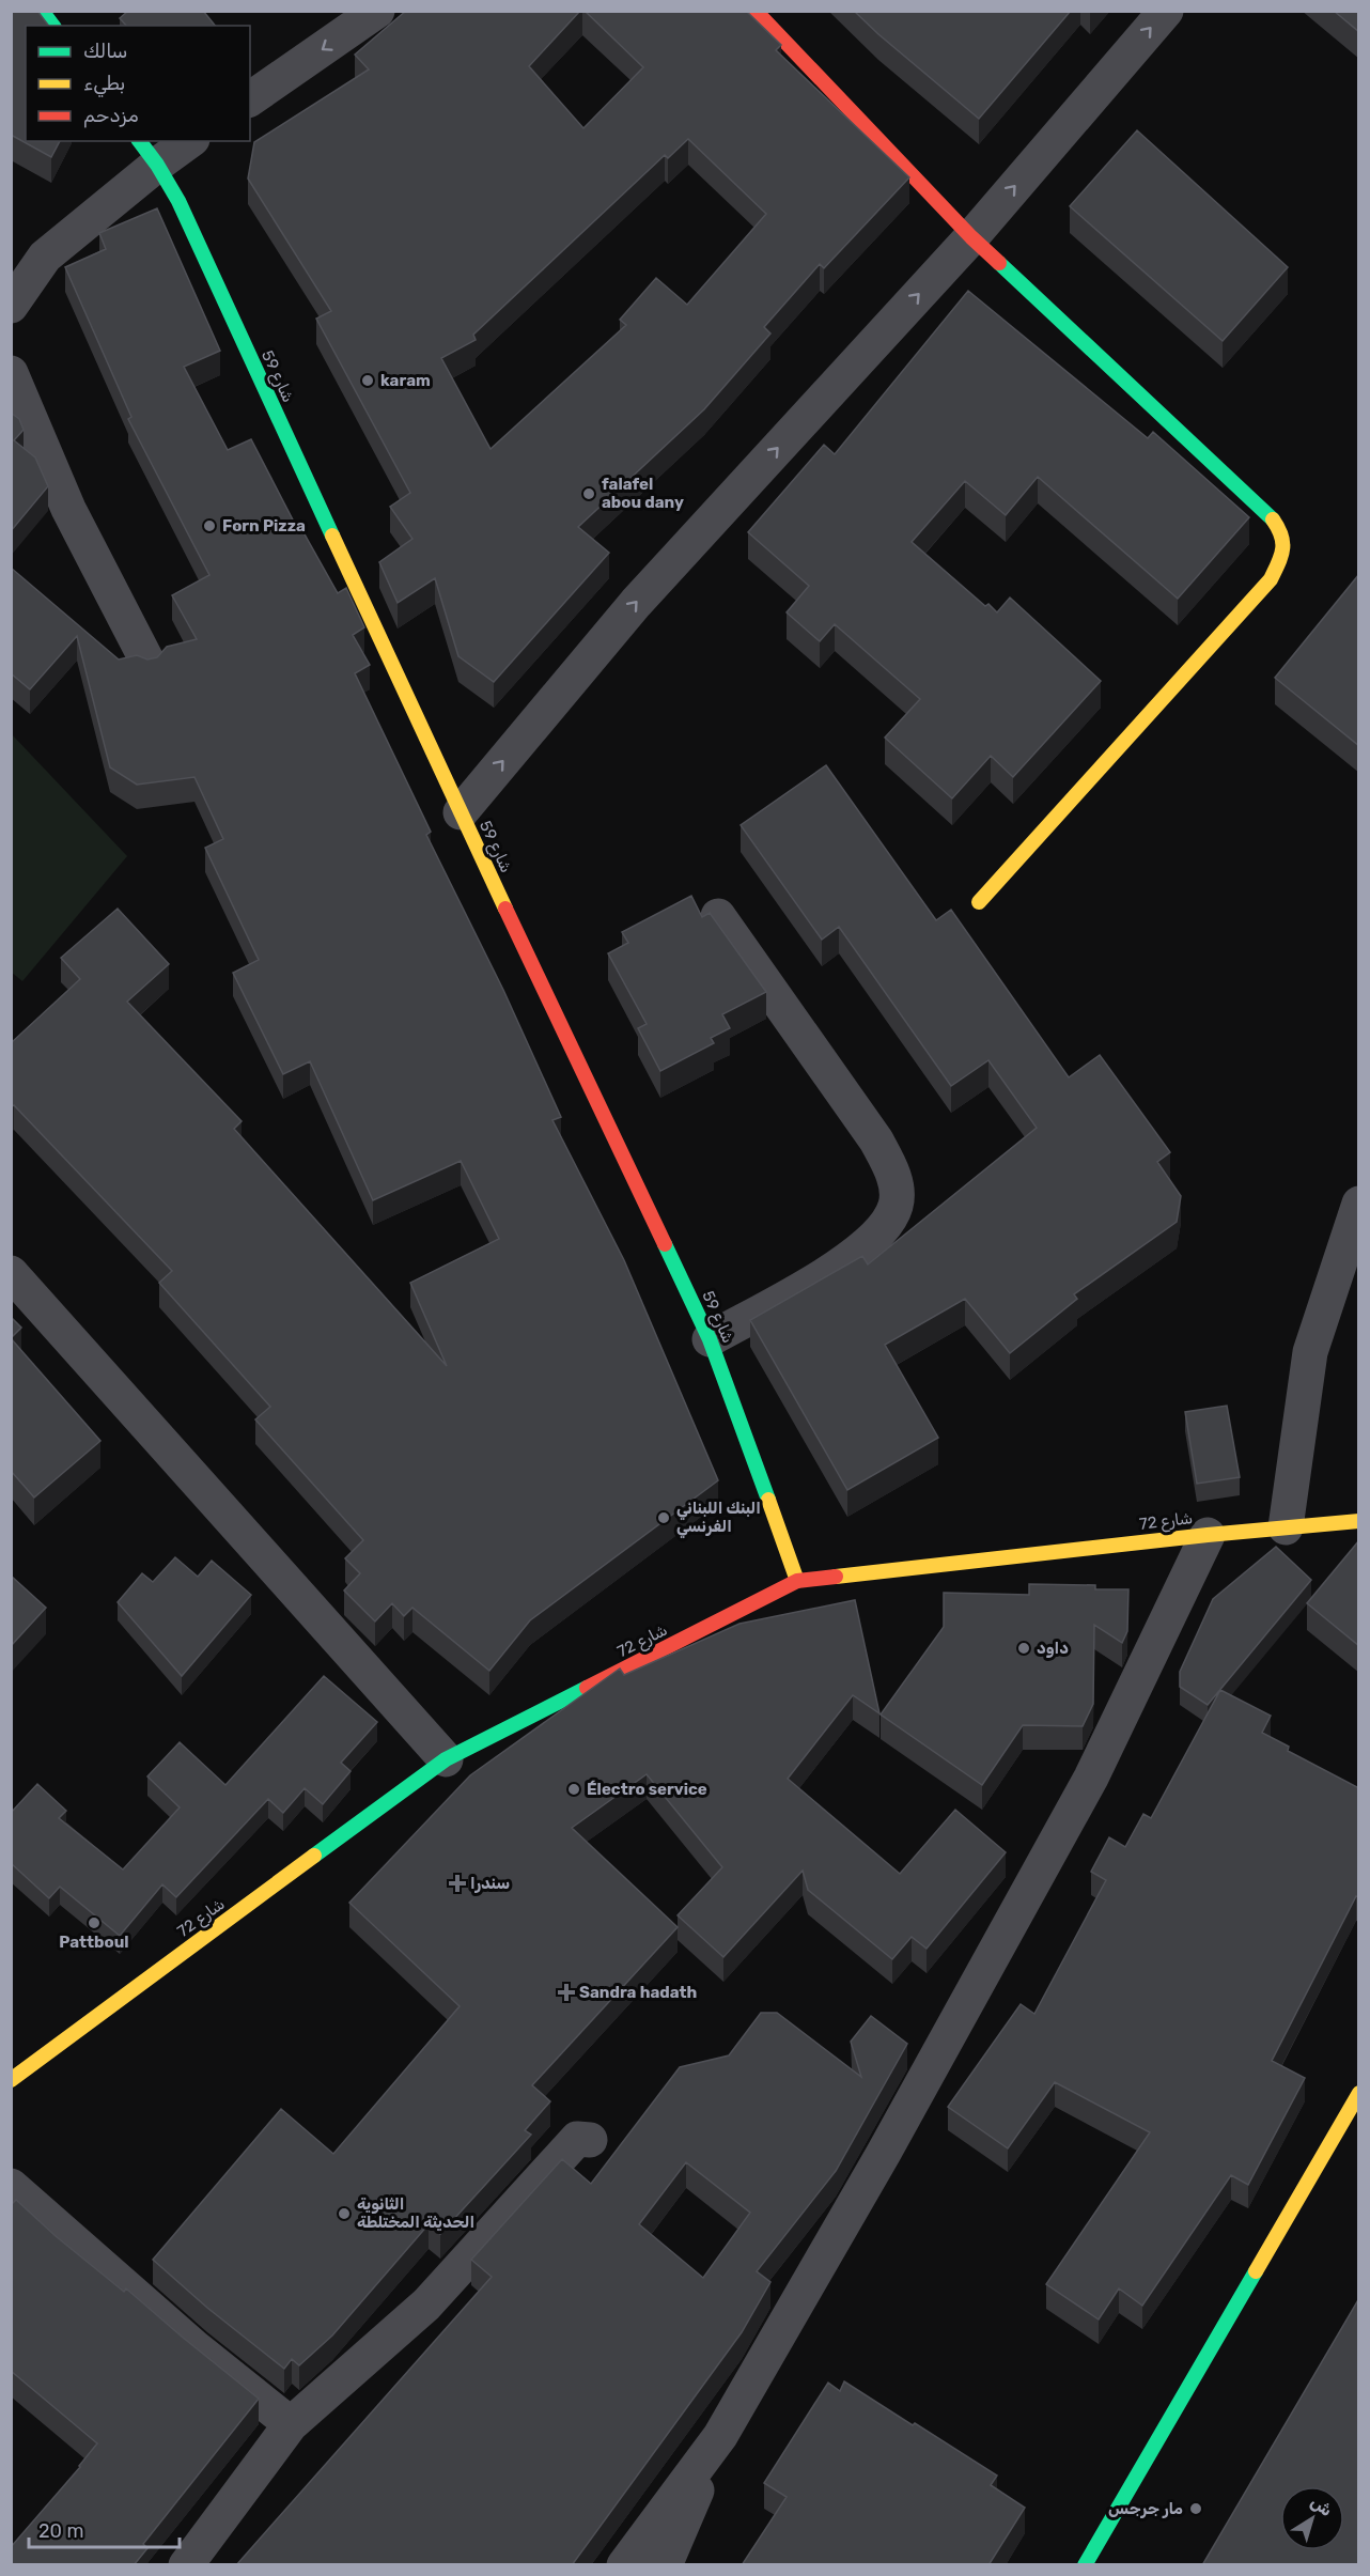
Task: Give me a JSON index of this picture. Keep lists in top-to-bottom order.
{
  "streets": {
    "street": ["شارع 59", "شارع 72"]
  },
  "crossings": [
    ["شارع 59", "شارع 72"]
  ],
  "places": {
    "other": [
      "karam",
      "falafel abou dany",
      "Forn Pizza",
      "البنك اللبناني الفرنسي",
      "داود",
      "Électro service",
      "Pattboul",
      "الثانوية الحديثة المختلطة",
      "مار جرجس"
    ],
    "health": ["سندرا", "Sandra hadath"]
  },
  "legend": ["سالك", "بطيء", "مزدحم"],
  "scale_bar": "20 m",
  "north": "top right"
}
